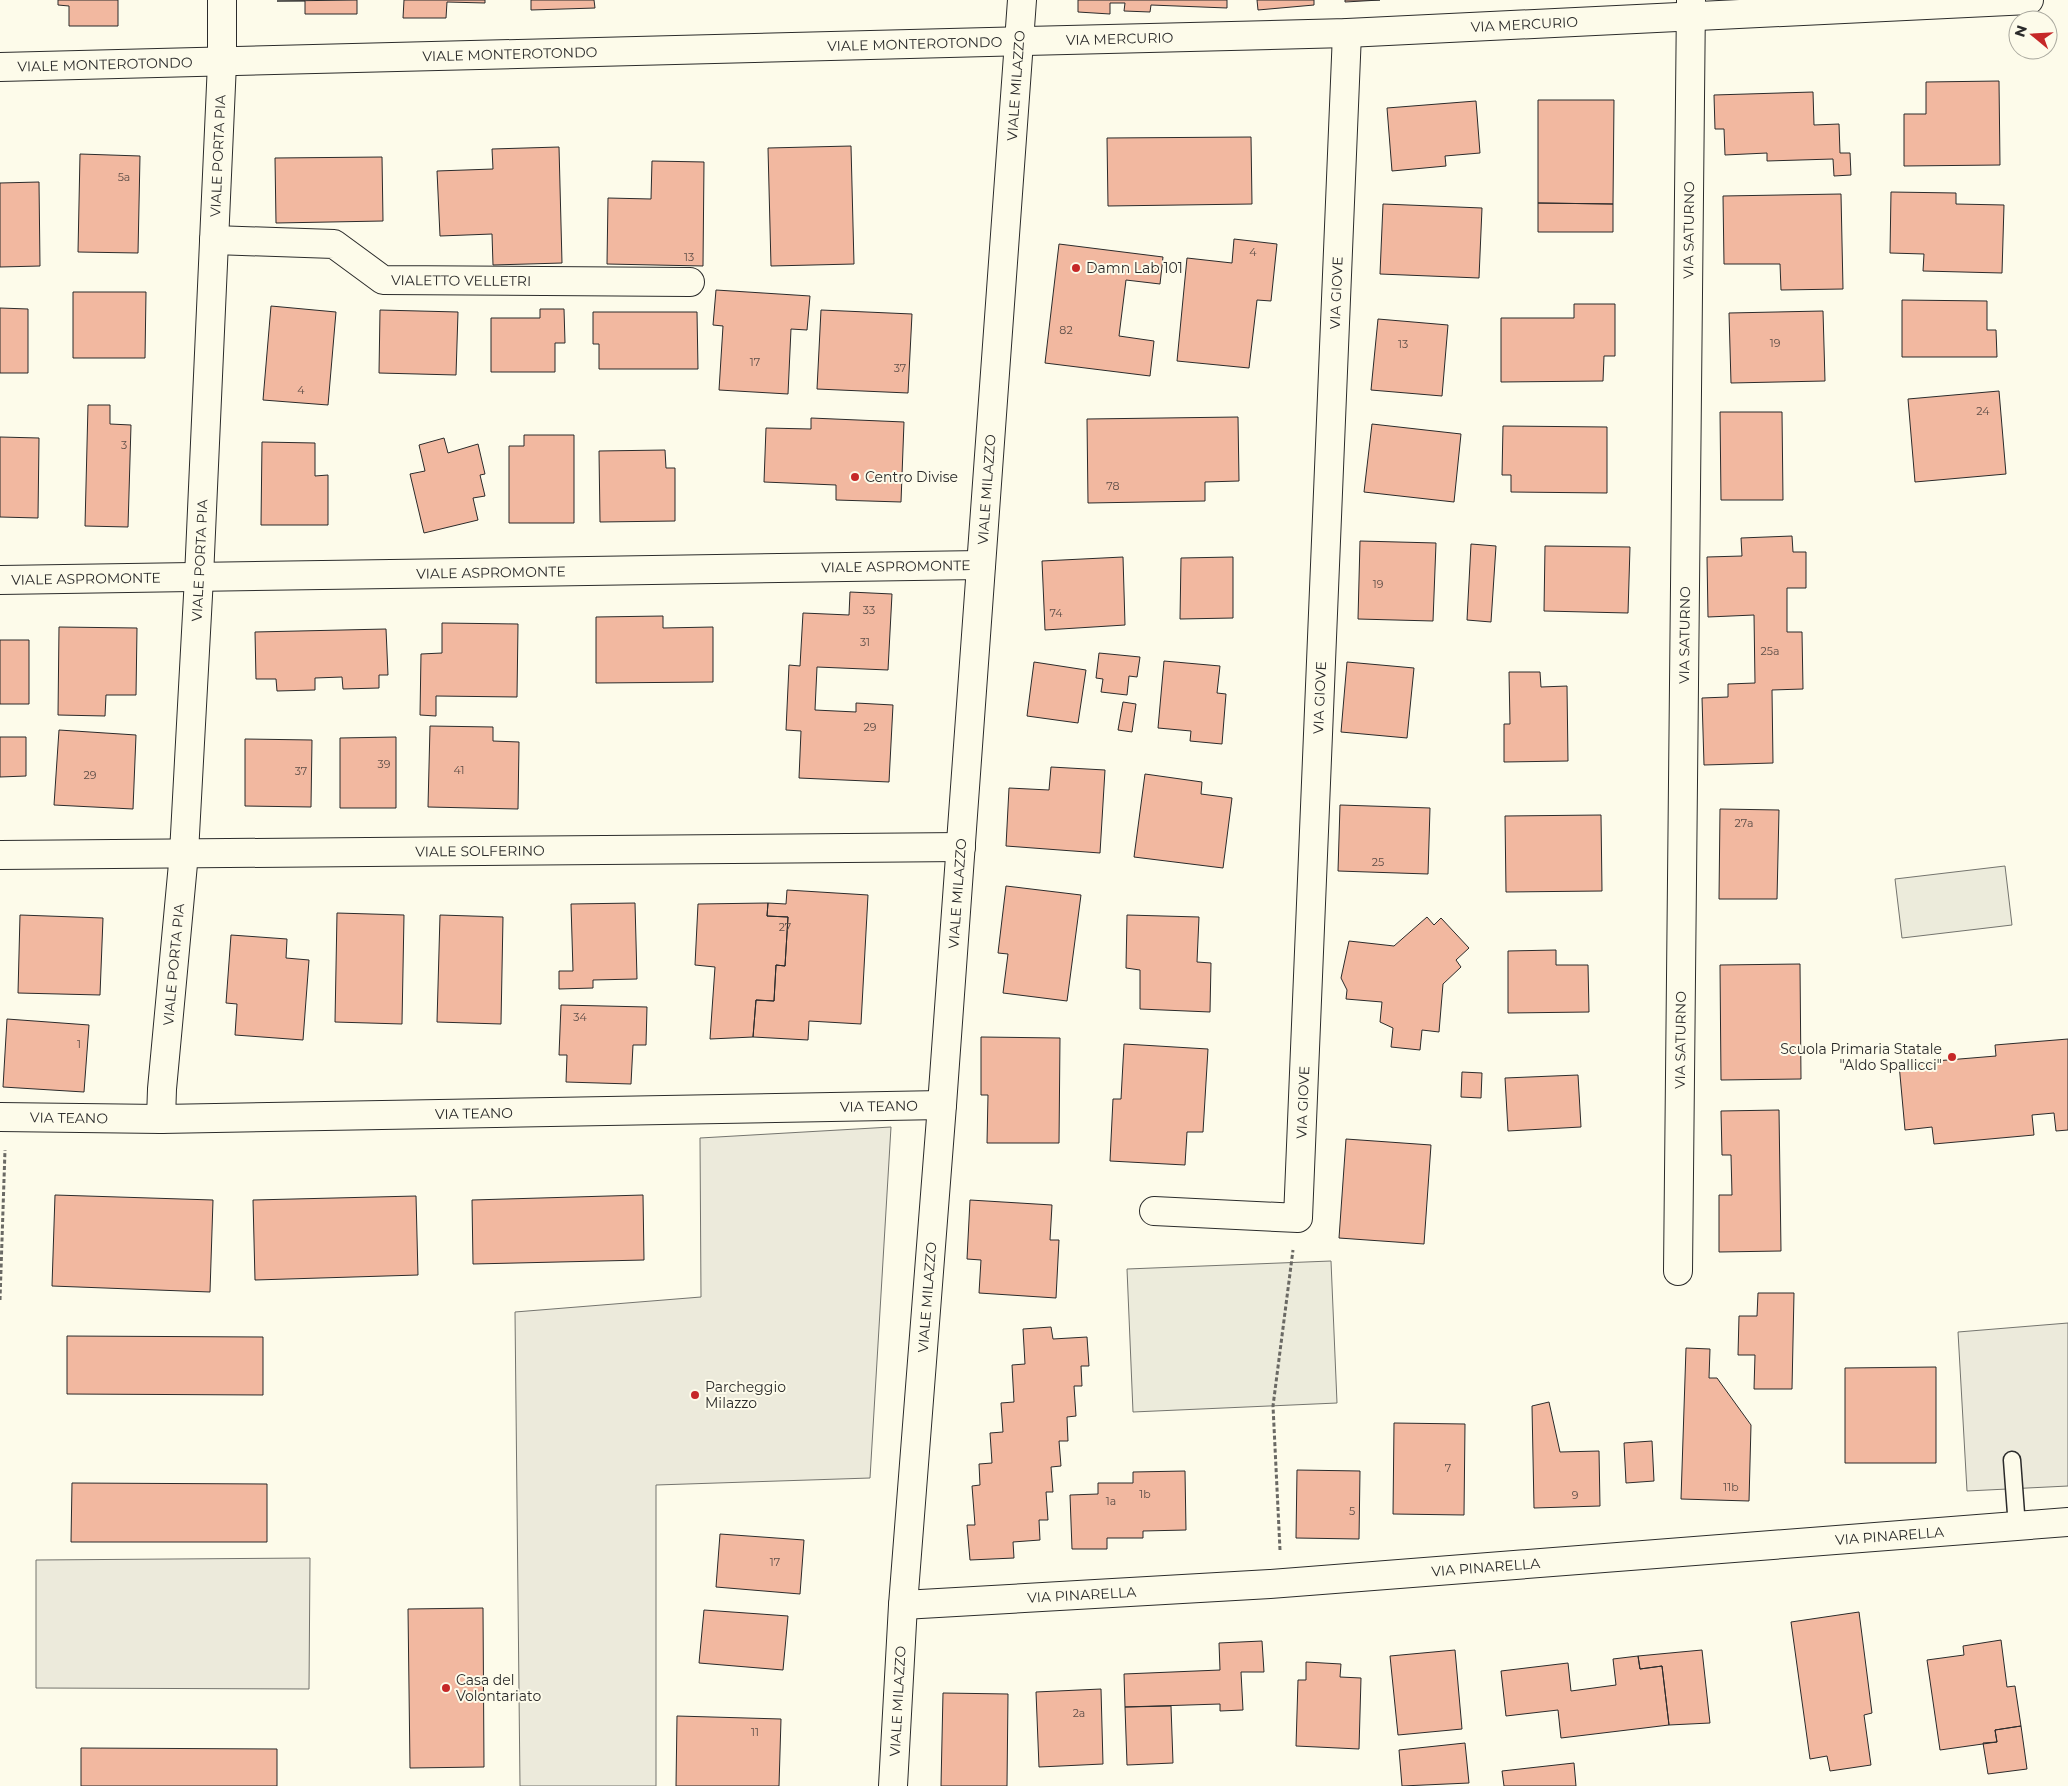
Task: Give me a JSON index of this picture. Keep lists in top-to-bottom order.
{
  "streets": {
    "street": [
      "VIA MERCURIO",
      "VIALE MONTEROTONDO",
      "VIALE MILAZZO",
      "VIALE PORTA PIA",
      "VIA SATURNO",
      "VIALETTO VELLETRI",
      "VIA GIOVE",
      "VIALE ASPROMONTE",
      "VIALE SOLFERINO",
      "VIA TEANO",
      "VIA PINARELLA"
    ]
  },
  "crossings": [
    ["VIA MERCURIO", "VIALE MONTEROTONDO"],
    ["VIA MERCURIO", "VIALE MILAZZO"],
    ["VIA MERCURIO", "VIA SATURNO"],
    ["VIA MERCURIO", "VIA GIOVE"],
    ["VIALE MONTEROTONDO", "VIALE MILAZZO"],
    ["VIALE MONTEROTONDO", "VIALE PORTA PIA"],
    ["VIALE MILAZZO", "VIALE ASPROMONTE"],
    ["VIALE MILAZZO", "VIALE SOLFERINO"],
    ["VIALE MILAZZO", "VIA TEANO"],
    ["VIALE MILAZZO", "VIA PINARELLA"],
    ["VIALE PORTA PIA", "VIALETTO VELLETRI"],
    ["VIALE PORTA PIA", "VIALE ASPROMONTE"],
    ["VIALE PORTA PIA", "VIALE SOLFERINO"],
    ["VIALE PORTA PIA", "VIA TEANO"]
  ],
  "places": [
    "Damn Lab 101",
    "Centro Divise",
    "Scuola Primaria Statale \"Aldo Spallicci\"",
    "Parcheggio Milazzo",
    "Casa del Volontariato"
  ],
  "house_numbers": [
    "5a",
    "4",
    "13",
    "82",
    "19",
    "13",
    "17",
    "37",
    "4",
    "24",
    "3",
    "78",
    "19",
    "33",
    "74",
    "31",
    "25a",
    "29",
    "39",
    "41",
    "37",
    "29",
    "27a",
    "25",
    "27",
    "34",
    "1",
    "7",
    "11b",
    "1b",
    "9",
    "1a",
    "5",
    "17",
    "2a",
    "11"
  ],
  "north": "left"
}
